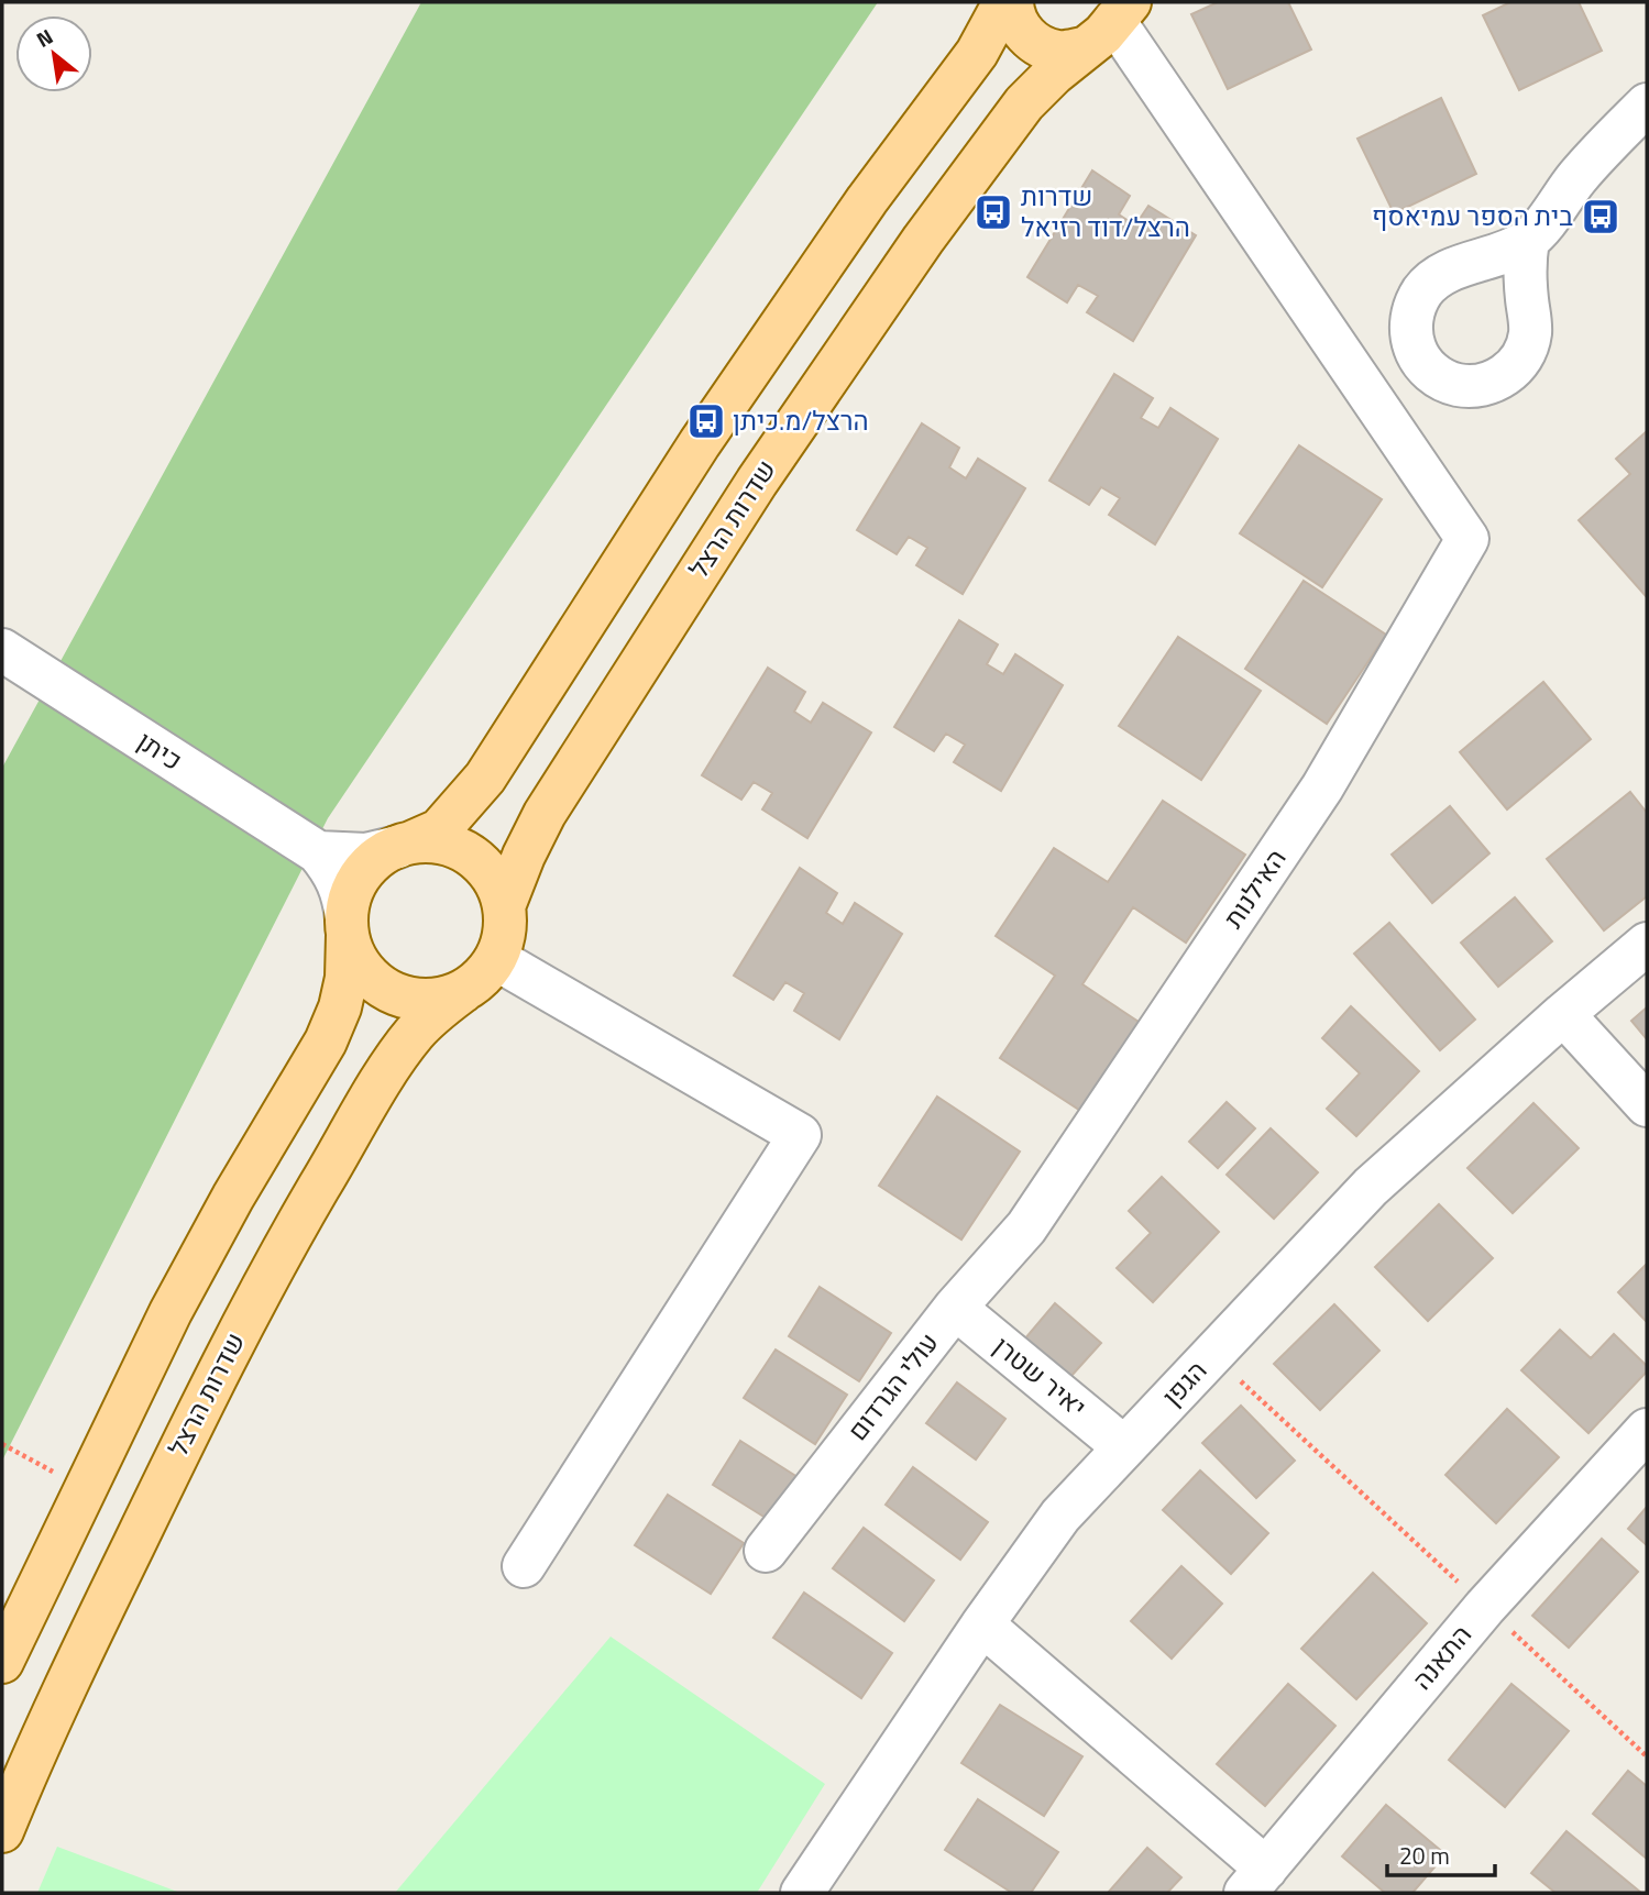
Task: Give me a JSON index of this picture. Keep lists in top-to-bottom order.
{
  "streets": {
    "main road": ["שדרות הרצל"],
    "street": [
      "כיתן",
      "האילנות",
      "יאיר שטרן",
      "הגפן",
      "עולי הגרדום",
      "התאנה"
    ]
  },
  "crossings": [
    ["שדרות הרצל", "כיתן"],
    ["שדרות הרצל", "האילנות"],
    ["האילנות", "עולי הגרדום"],
    ["יאיר שטרן", "הגפן"],
    ["יאיר שטרן", "עולי הגרדום"]
  ],
  "places": {
    "bus stop": ["שדרות הרצל/דוד רזיאל", "בית הספר עמיאסף", "הרצל/מ.כיתן"]
  },
  "scale_bar": "20 m",
  "north": "top left"
}
